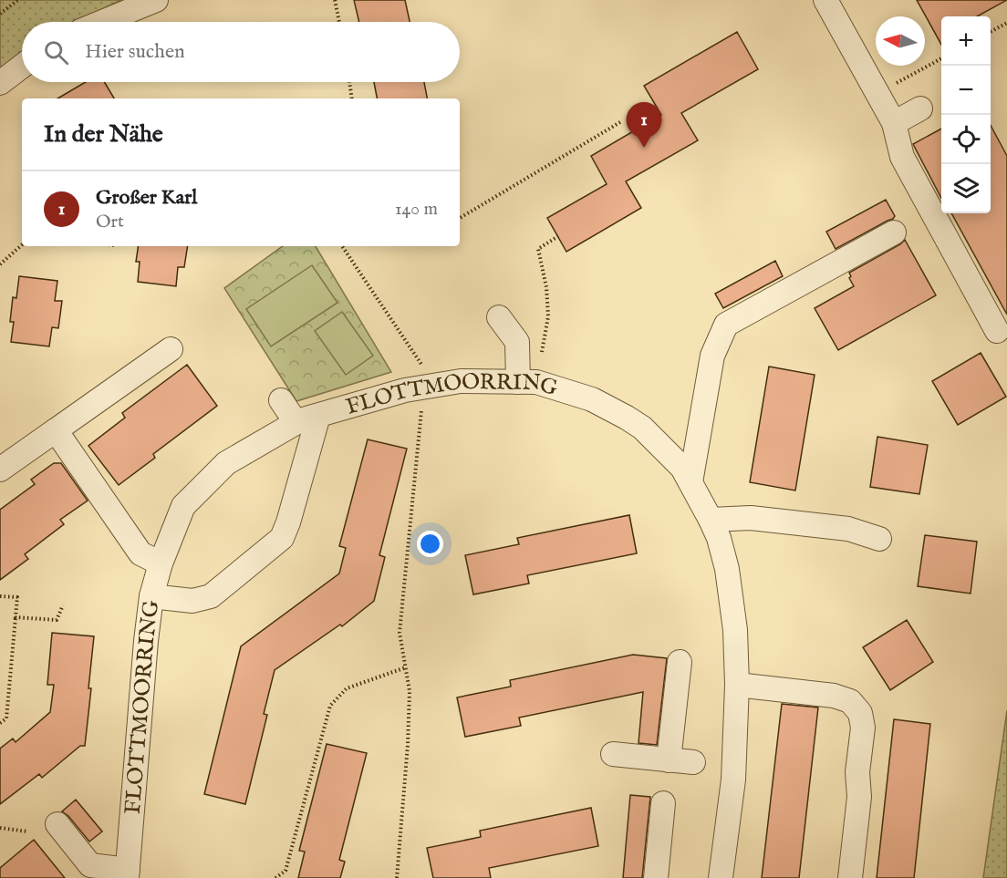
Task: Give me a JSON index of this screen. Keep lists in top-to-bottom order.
{
  "streets": {
    "street": ["FLOTTMOORRING"]
  },
  "north": "left",
  "page": {
    "map_buttons": ["+", "−"],
    "search": "Hier suchen",
    "heading": "In der Nähe",
    "pins": "1",
    "list": [
      {
        "mark": "1",
        "name": "Großer Karl",
        "note": "Ort",
        "value": "140 m"
      }
    ]
  }
}
